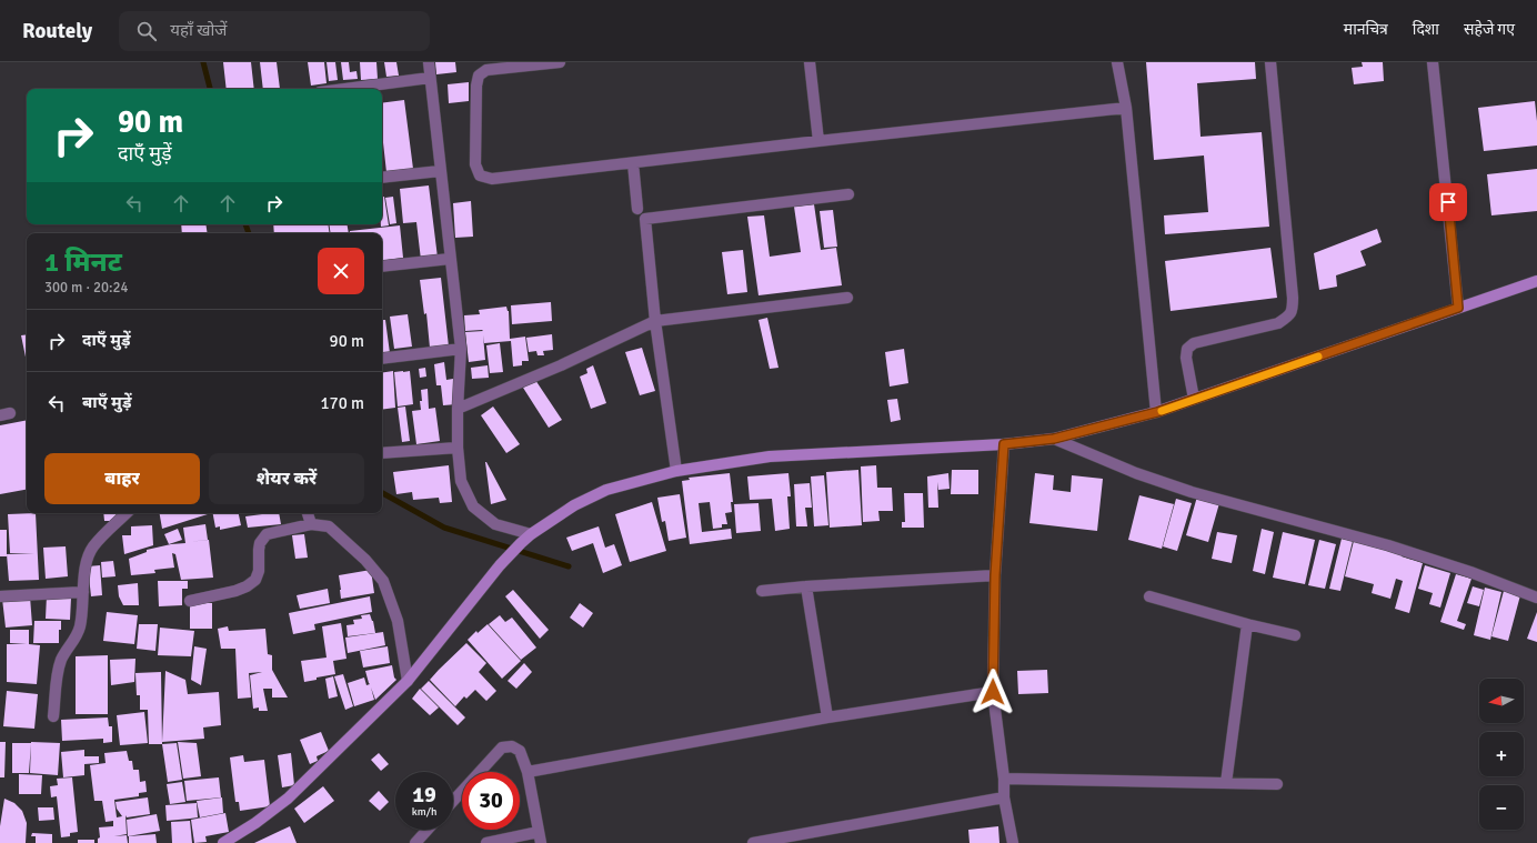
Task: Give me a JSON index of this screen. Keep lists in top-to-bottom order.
{
  "north": "left",
  "page": {
    "header": "Routely",
    "search": "यहाँ खोजें",
    "nav": ["मानचित्र", "दिशा", "सहेजे गए"],
    "turn": ["90 m", "दाएँ मुड़ें"],
    "heading": ["1 मिनट", "300 m · 20:24"],
    "list": [
      {
        "name": "दाएँ मुड़ें",
        "value": "90 m"
      },
      {
        "name": "बाएँ मुड़ें",
        "value": "170 m"
      }
    ],
    "buttons": ["बाहर", "शेयर करें"],
    "map_buttons": ["+", "−"],
    "speed": "19 km/h",
    "limit": "30"
  }
}
